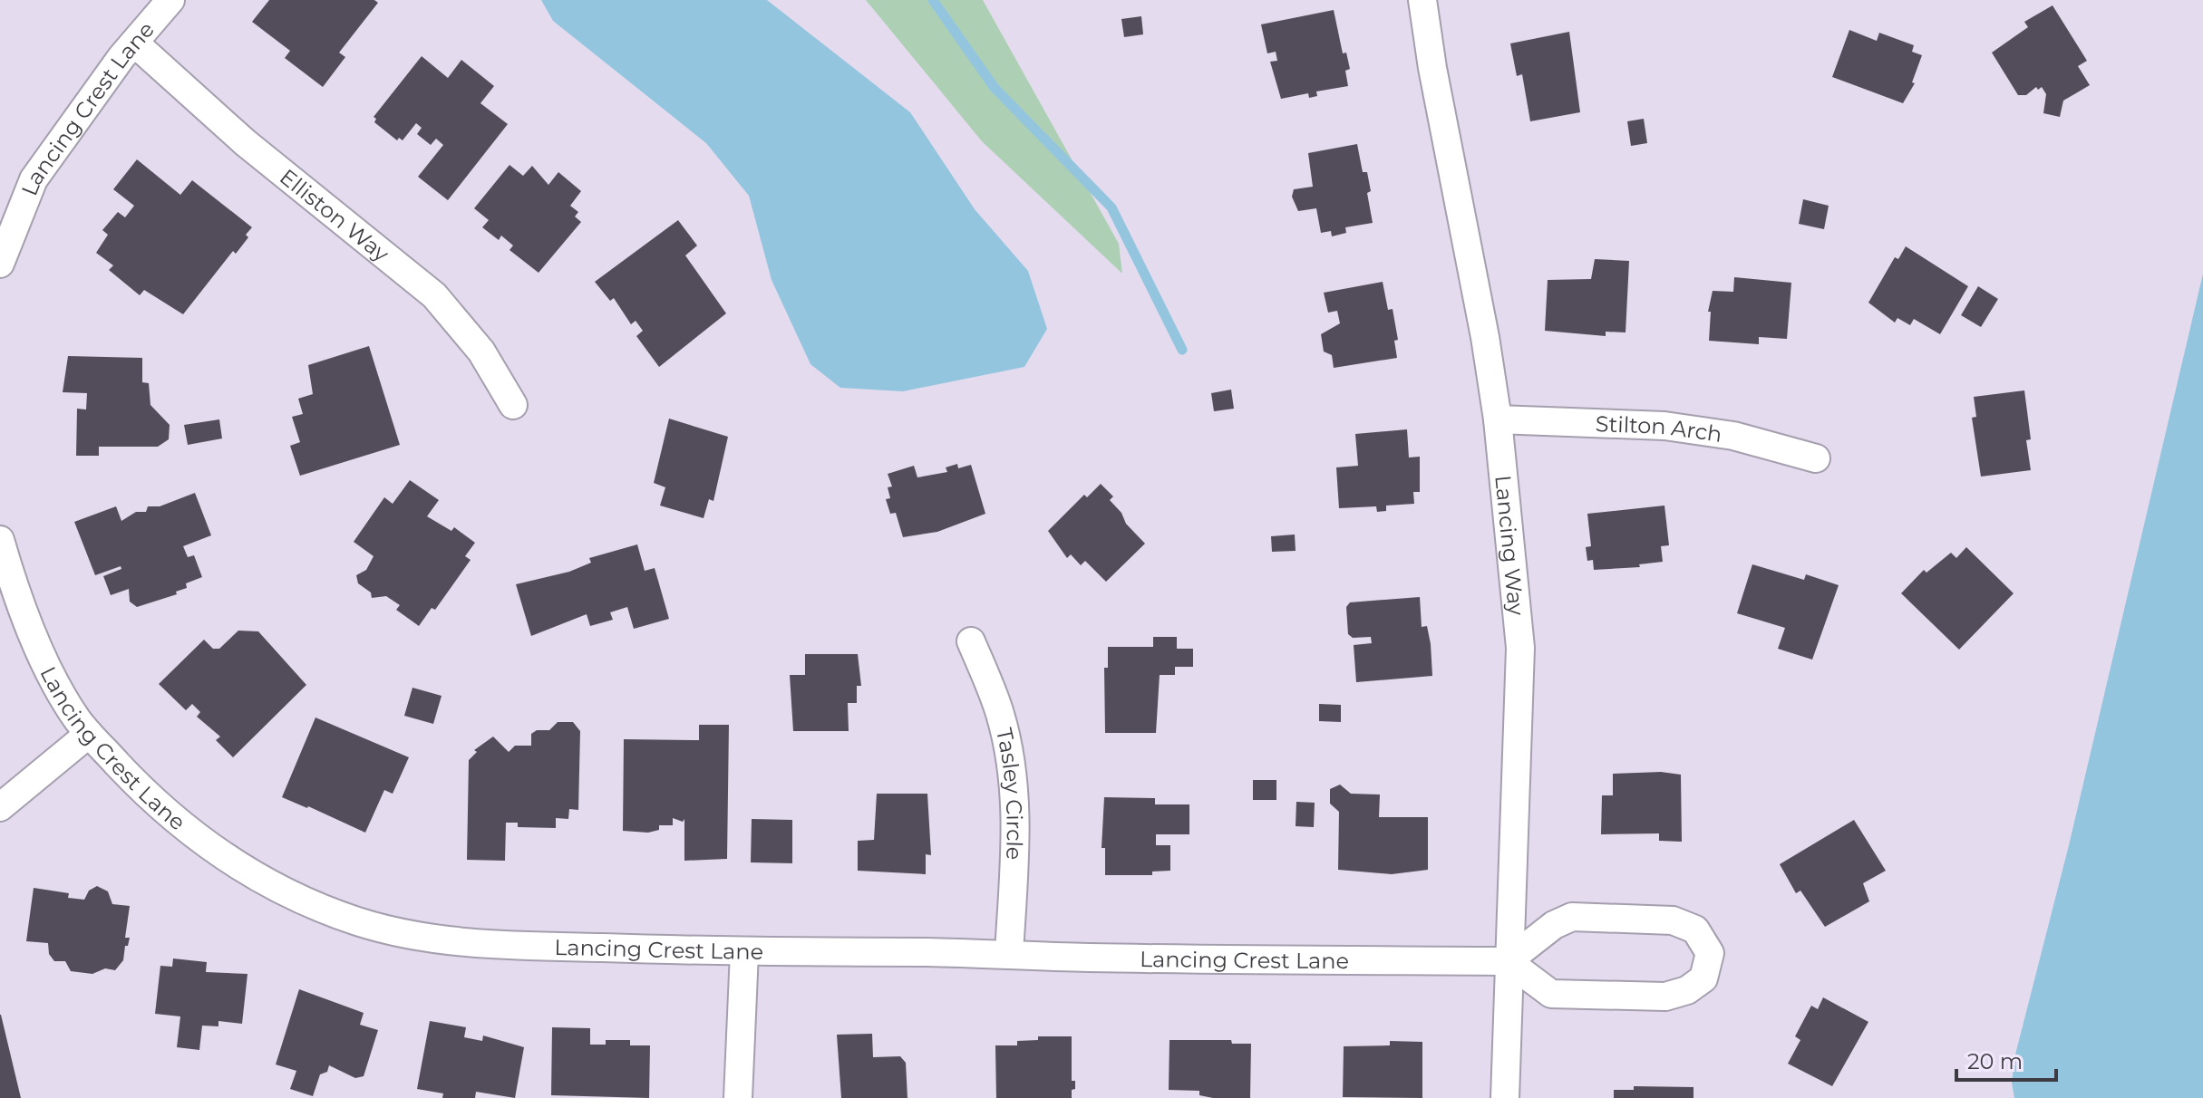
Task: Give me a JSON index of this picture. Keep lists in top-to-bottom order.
{
  "streets": {
    "street": [
      "Lancing Crest Lane",
      "Elliston Way",
      "Stilton Arch",
      "Lancing Way",
      "Tasley Circle"
    ]
  },
  "crossings": [
    ["Lancing Crest Lane", "Elliston Way"],
    ["Lancing Crest Lane", "Lancing Way"],
    ["Lancing Crest Lane", "Tasley Circle"],
    ["Stilton Arch", "Lancing Way"]
  ],
  "scale_bar": "20 m"
}
